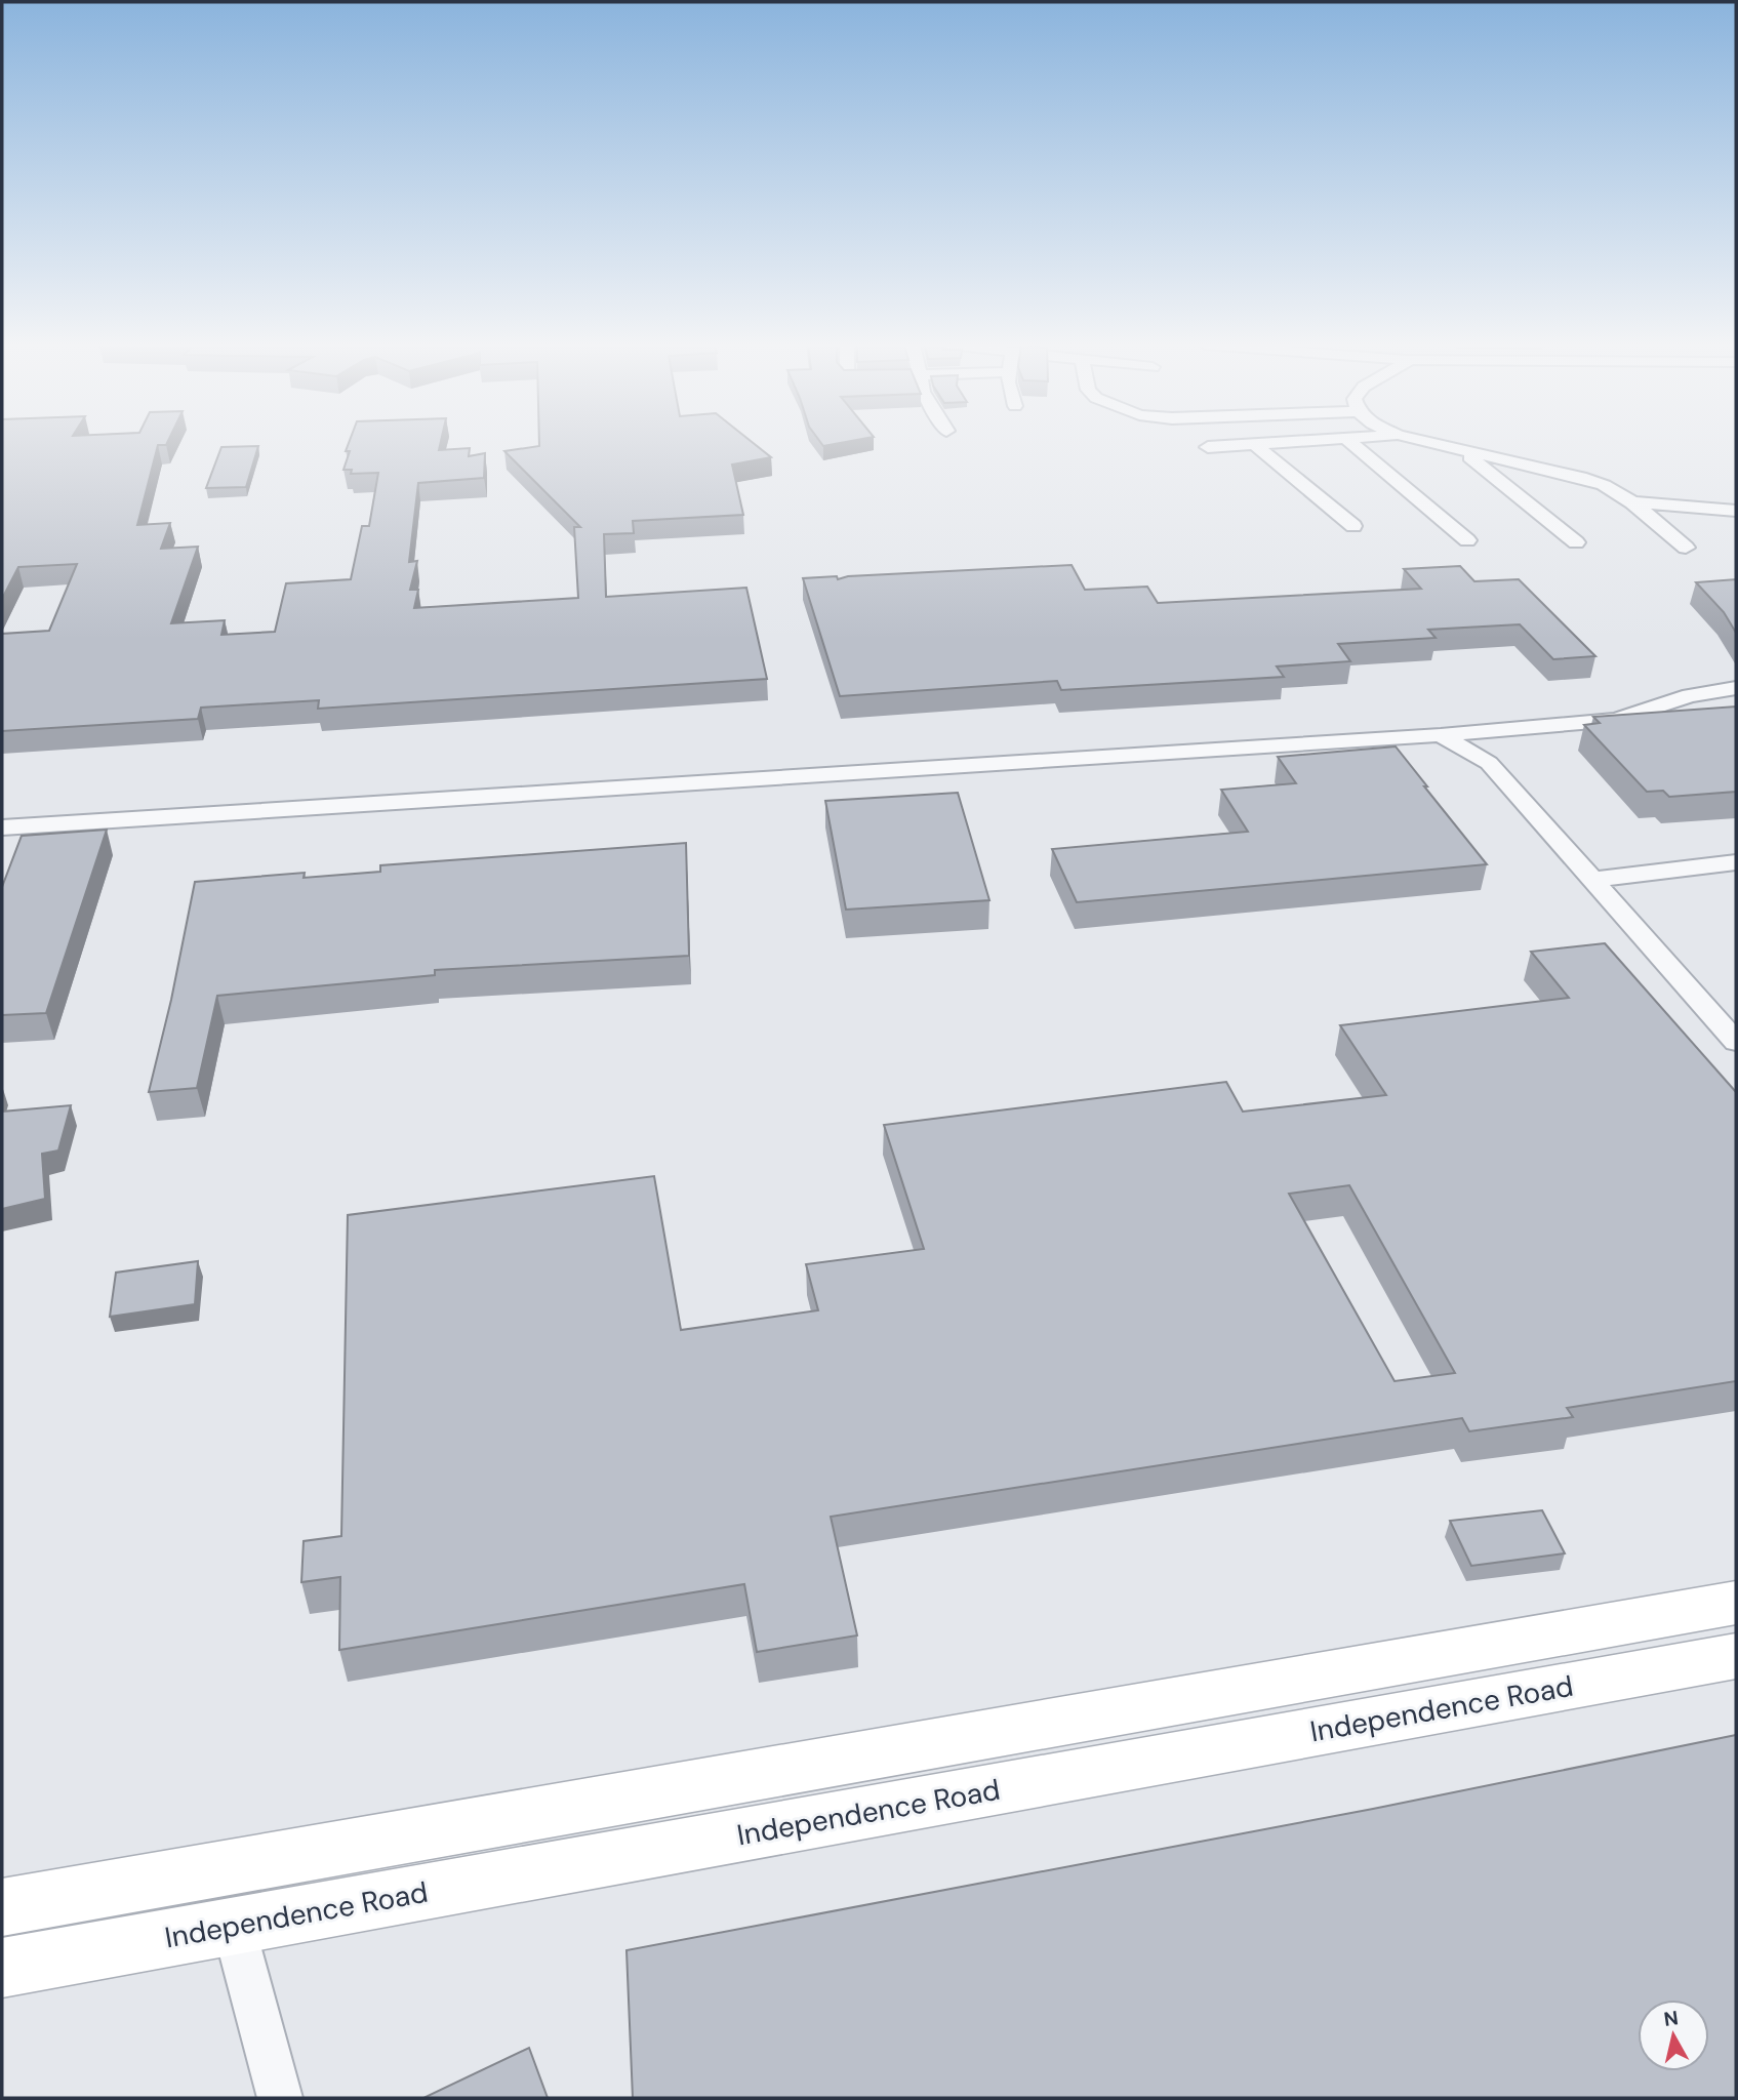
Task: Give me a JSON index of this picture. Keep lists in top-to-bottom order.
{
  "streets": {
    "main road": ["Independence Road"]
  },
  "north": "top"
}
